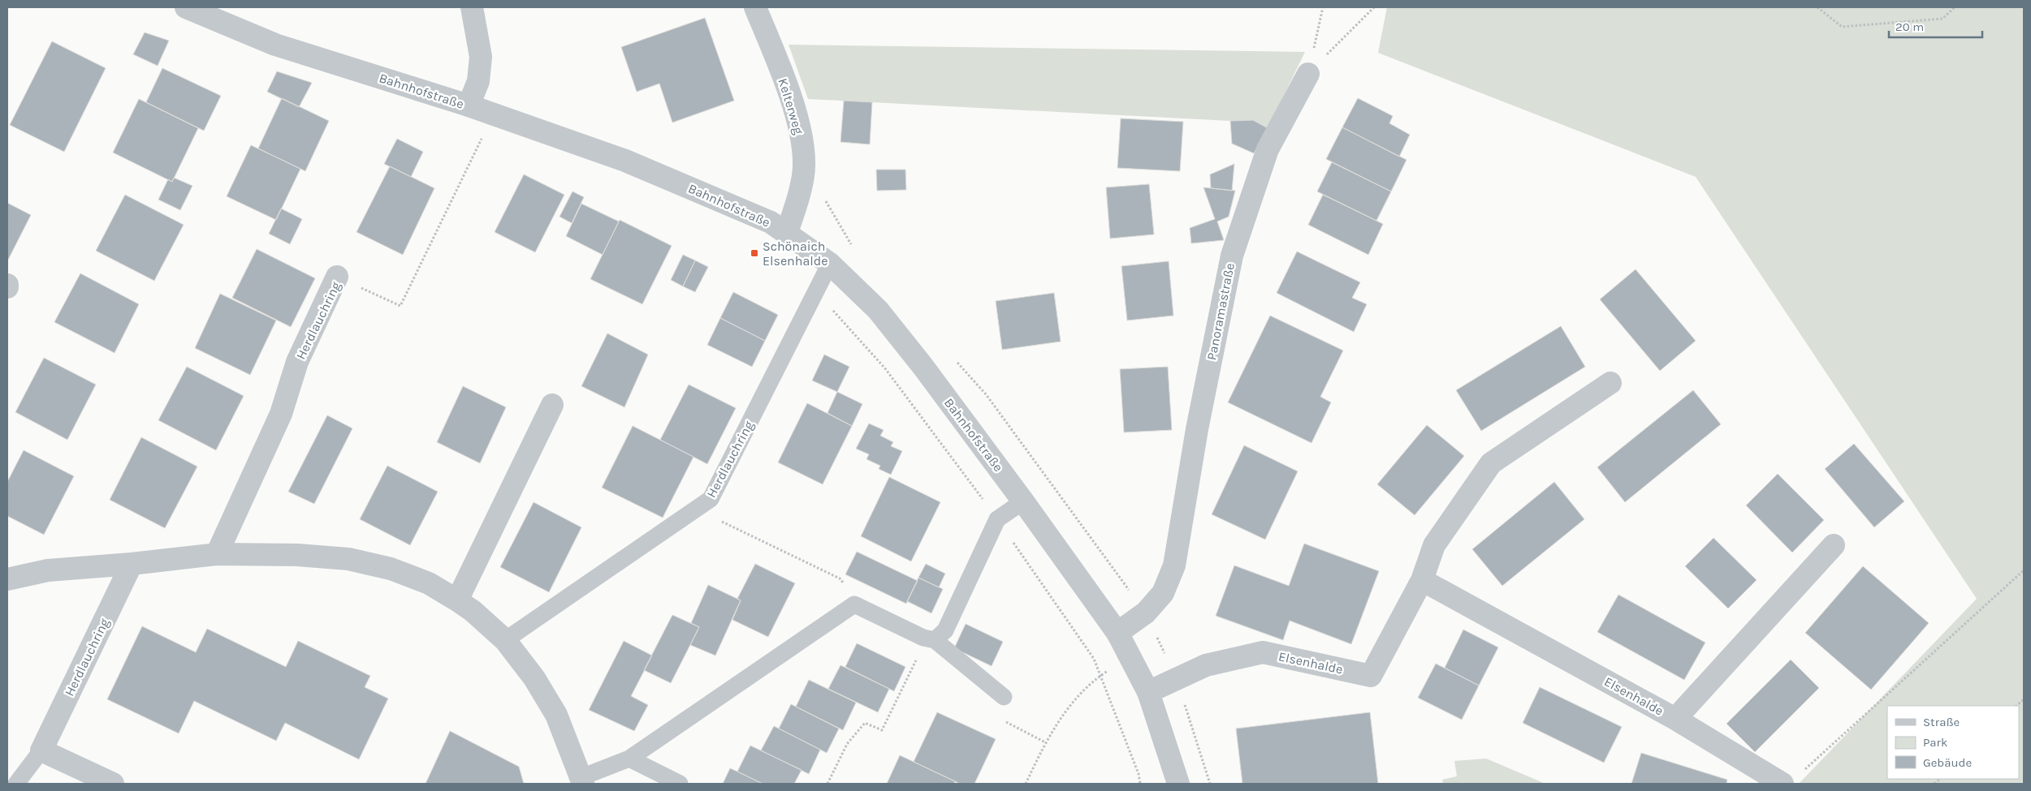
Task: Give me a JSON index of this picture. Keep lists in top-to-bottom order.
{
  "streets": {
    "street": [
      "Bahnhofstraße",
      "Kelterweg",
      "Panoramastraße",
      "Herdlauchring",
      "Elsenhalde"
    ]
  },
  "crossings": [
    ["Bahnhofstraße", "Kelterweg"],
    ["Bahnhofstraße", "Panoramastraße"],
    ["Bahnhofstraße", "Herdlauchring"],
    ["Bahnhofstraße", "Elsenhalde"]
  ],
  "places": {
    "transit": ["Schönaich Elsenhalde"]
  },
  "legend": ["Straße", "Park", "Gebäude"],
  "scale_bar": "20 m"
}
